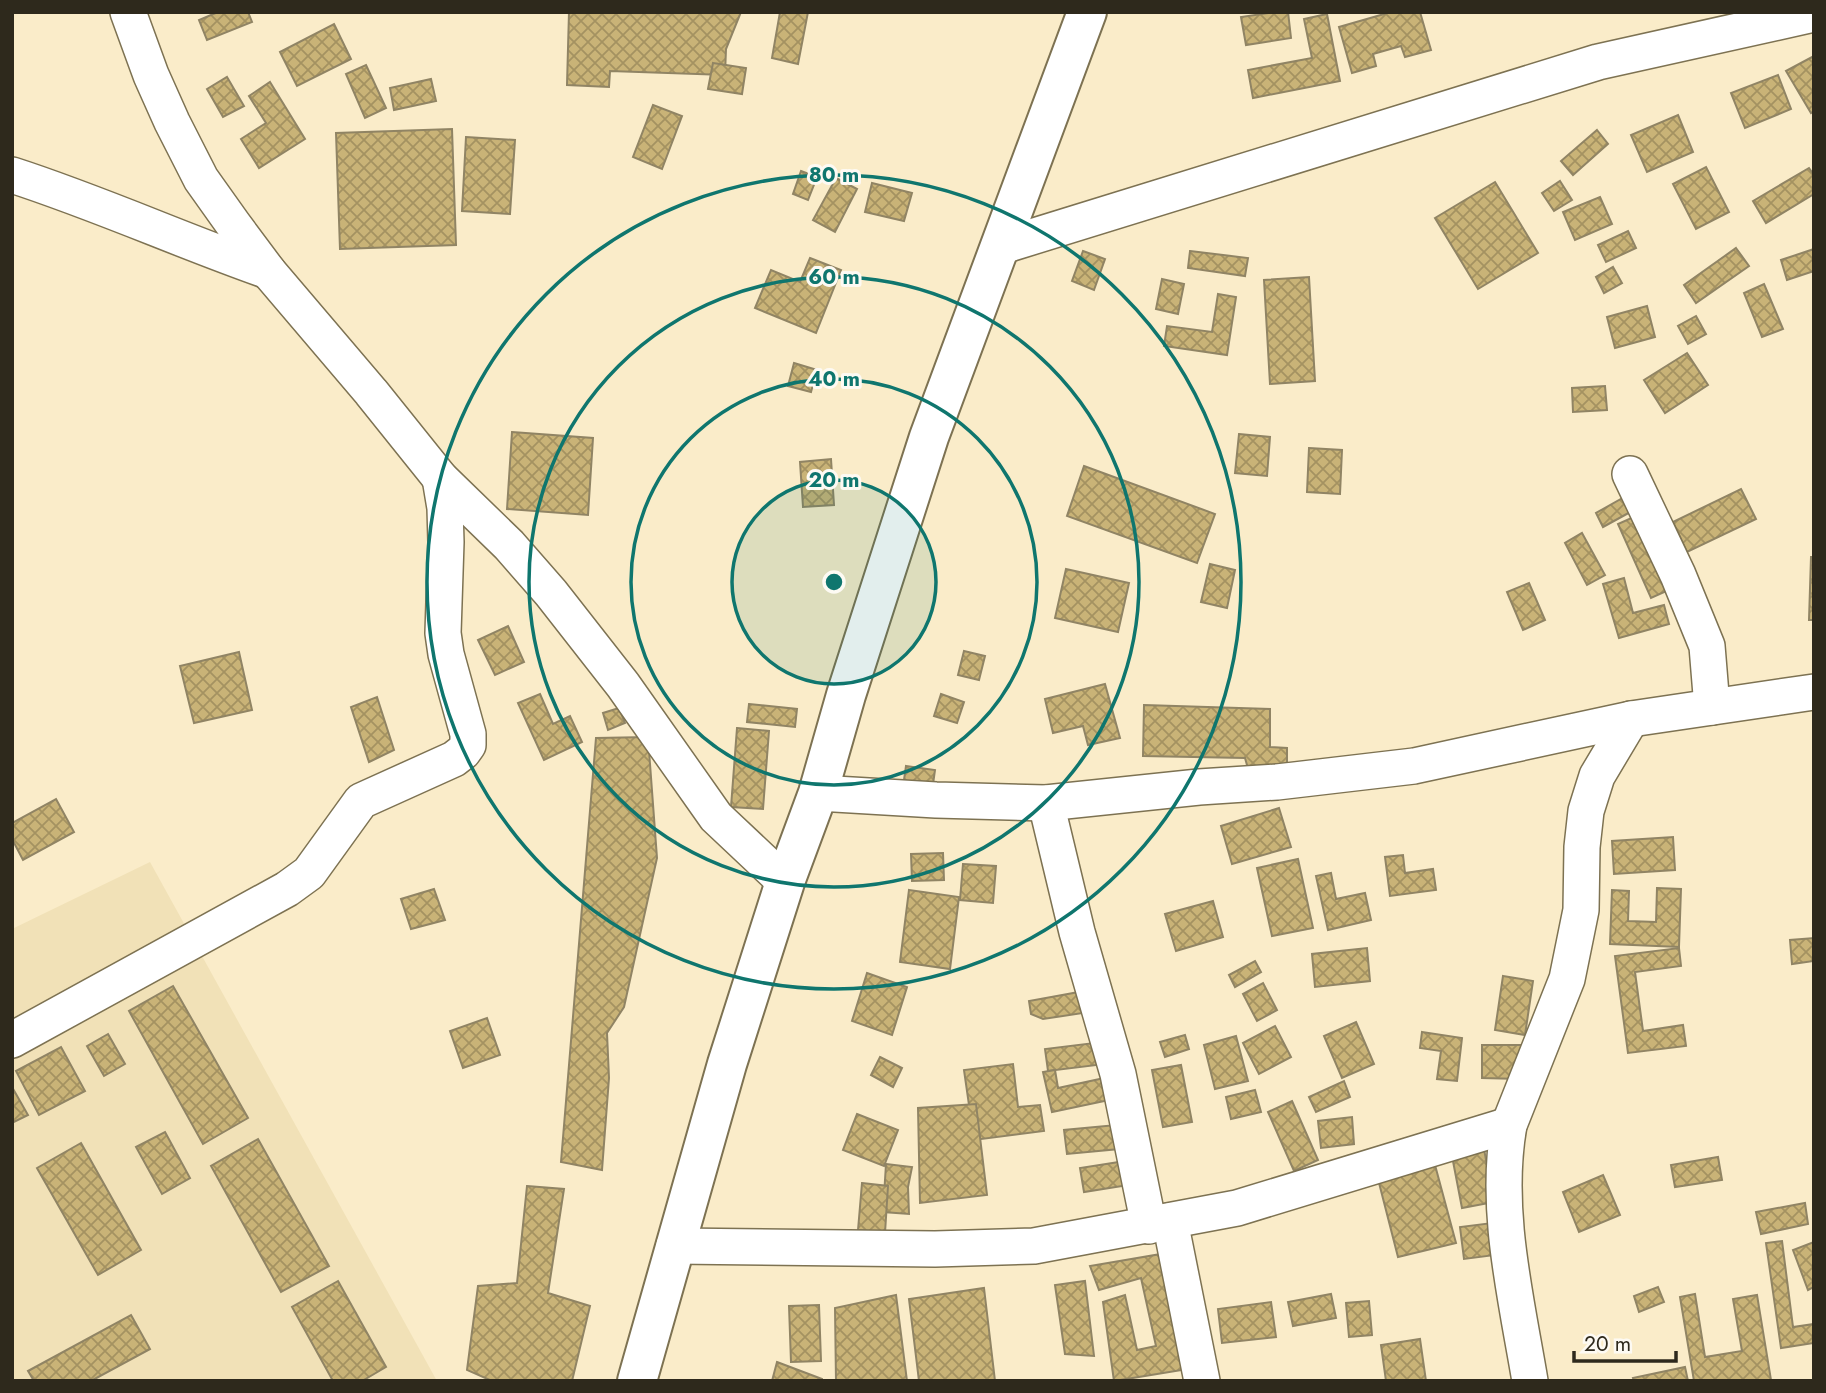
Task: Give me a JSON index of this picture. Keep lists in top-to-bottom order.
{
  "scale_bar": "20 m",
  "rings": [
    "80 m",
    "60 m",
    "40 m",
    "20 m"
  ]
}
